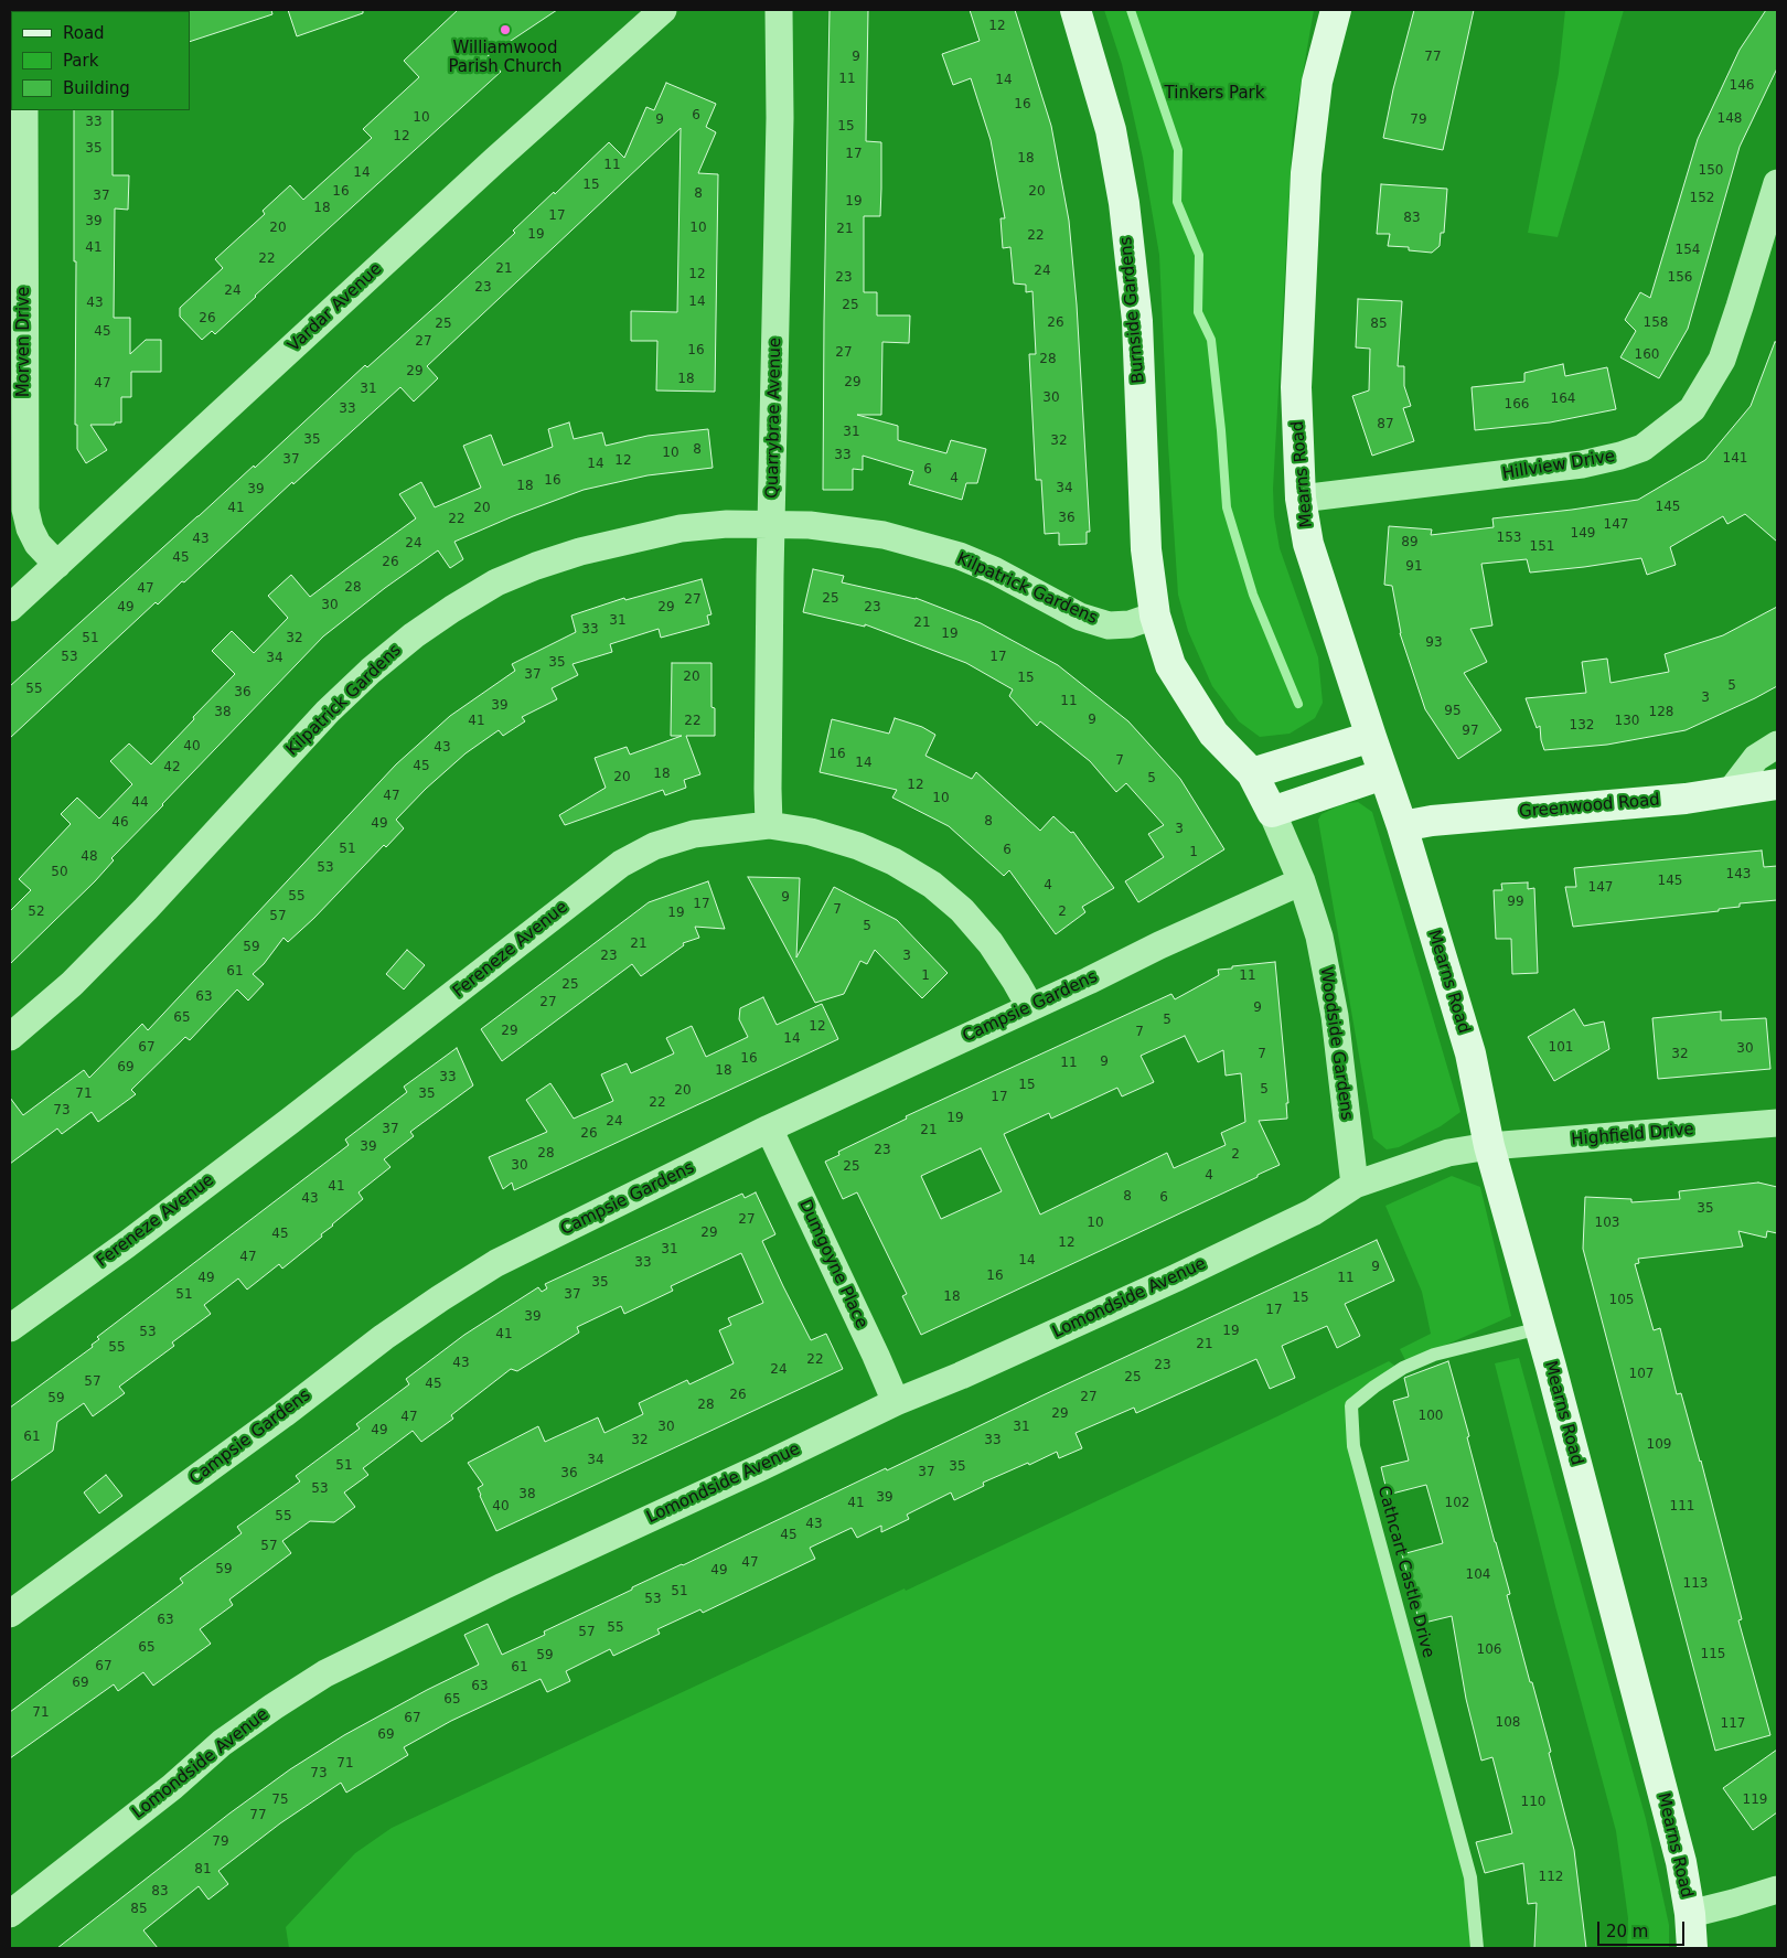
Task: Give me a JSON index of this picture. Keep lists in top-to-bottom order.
{
  "streets": {
    "street": [
      "Vardar Avenue",
      "Burnside Gardens",
      "Morven Drive",
      "Quarrybrae Avenue",
      "Hillview Drive",
      "Mearns Road",
      "Kilpatrick Gardens",
      "Greenwood Road",
      "Fereneze Avenue",
      "Campsie Gardens",
      "Woodside Gardens",
      "Highfield Drive",
      "Dumgoyne Place",
      "Lomondside Avenue"
    ],
    "lane": ["Cathcart Castle Drive"]
  },
  "crossings": [
    ["Vardar Avenue", "Morven Drive"],
    ["Burnside Gardens", "Kilpatrick Gardens"],
    ["Quarrybrae Avenue", "Kilpatrick Gardens"],
    ["Quarrybrae Avenue", "Fereneze Avenue"],
    ["Hillview Drive", "Mearns Road"],
    ["Mearns Road", "Greenwood Road"],
    ["Mearns Road", "Highfield Drive"],
    ["Mearns Road", "Lomondside Avenue"],
    ["Mearns Road", "Cathcart Castle Drive"],
    ["Fereneze Avenue", "Campsie Gardens"],
    ["Campsie Gardens", "Woodside Gardens"],
    ["Campsie Gardens", "Dumgoyne Place"],
    ["Woodside Gardens", "Lomondside Avenue"],
    ["Highfield Drive", "Lomondside Avenue"],
    ["Dumgoyne Place", "Lomondside Avenue"]
  ],
  "parks": ["Tinkers Park"],
  "places": ["Williamwood Parish Church"],
  "house_numbers": [
    "12",
    "9",
    "77",
    "11",
    "14",
    "146",
    "16",
    "6",
    "10",
    "148",
    "9",
    "79",
    "33",
    "15",
    "12",
    "35",
    "17",
    "18",
    "11",
    "150",
    "14",
    "15",
    "16",
    "20",
    "8",
    "37",
    "152",
    "19",
    "18",
    "17",
    "83",
    "39",
    "20",
    "10",
    "21",
    "19",
    "22",
    "41",
    "154",
    "22",
    "21",
    "24",
    "12",
    "23",
    "156",
    "23",
    "24",
    "14",
    "43",
    "25",
    "26",
    "26",
    "158",
    "25",
    "85",
    "45",
    "27",
    "16",
    "27",
    "160",
    "28",
    "29",
    "18",
    "29",
    "47",
    "31",
    "30",
    "164",
    "166",
    "33",
    "87",
    "31",
    "35",
    "32",
    "8",
    "10",
    "33",
    "141",
    "37",
    "12",
    "14",
    "6",
    "4",
    "16",
    "18",
    "34",
    "39",
    "145",
    "41",
    "20",
    "36",
    "22",
    "147",
    "149",
    "153",
    "43",
    "89",
    "24",
    "151",
    "45",
    "26",
    "91",
    "28",
    "47",
    "25",
    "27",
    "30",
    "49",
    "29",
    "23",
    "31",
    "21",
    "33",
    "19",
    "51",
    "32",
    "93",
    "53",
    "17",
    "34",
    "35",
    "37",
    "20",
    "15",
    "5",
    "55",
    "36",
    "3",
    "11",
    "39",
    "95",
    "38",
    "128",
    "9",
    "41",
    "22",
    "130",
    "132",
    "97",
    "40",
    "43",
    "16",
    "7",
    "14",
    "45",
    "42",
    "18",
    "20",
    "5",
    "12",
    "47",
    "10",
    "44",
    "8",
    "46",
    "49",
    "3",
    "51",
    "6",
    "1",
    "48",
    "53",
    "50",
    "143",
    "145",
    "4",
    "147",
    "55",
    "9",
    "99",
    "17",
    "7",
    "52",
    "2",
    "19",
    "57",
    "5",
    "21",
    "59",
    "23",
    "3",
    "61",
    "1",
    "11",
    "25",
    "63",
    "27",
    "9",
    "65",
    "5",
    "12",
    "29",
    "7",
    "14",
    "67",
    "101",
    "30",
    "7",
    "32",
    "16",
    "9",
    "11",
    "69",
    "18",
    "33",
    "15",
    "5",
    "20",
    "71",
    "35",
    "17",
    "22",
    "73",
    "19",
    "24",
    "37",
    "21",
    "26",
    "39",
    "23",
    "28",
    "2",
    "30",
    "25",
    "4",
    "41",
    "8",
    "6",
    "43",
    "35",
    "27",
    "10",
    "103",
    "29",
    "45",
    "12",
    "31",
    "47",
    "14",
    "33",
    "9",
    "16",
    "49",
    "11",
    "35",
    "51",
    "37",
    "18",
    "15",
    "105",
    "17",
    "39",
    "19",
    "53",
    "41",
    "21",
    "55",
    "22",
    "43",
    "23",
    "24",
    "107",
    "25",
    "57",
    "45",
    "26",
    "27",
    "59",
    "28",
    "29",
    "100",
    "47",
    "30",
    "31",
    "49",
    "61",
    "32",
    "33",
    "109",
    "34",
    "51",
    "35",
    "37",
    "36",
    "53",
    "38",
    "39",
    "41",
    "102",
    "40",
    "111",
    "55",
    "43",
    "45",
    "57",
    "47",
    "59",
    "49",
    "104",
    "113",
    "51",
    "53",
    "63",
    "55",
    "57",
    "65",
    "106",
    "115",
    "59",
    "67",
    "61",
    "69",
    "63",
    "65",
    "71",
    "67",
    "108",
    "117",
    "69",
    "71",
    "73",
    "75",
    "119",
    "110",
    "77",
    "79",
    "81",
    "112",
    "83",
    "85"
  ],
  "legend": ["Road", "Park", "Building"],
  "scale_bar": "20 m"
}
